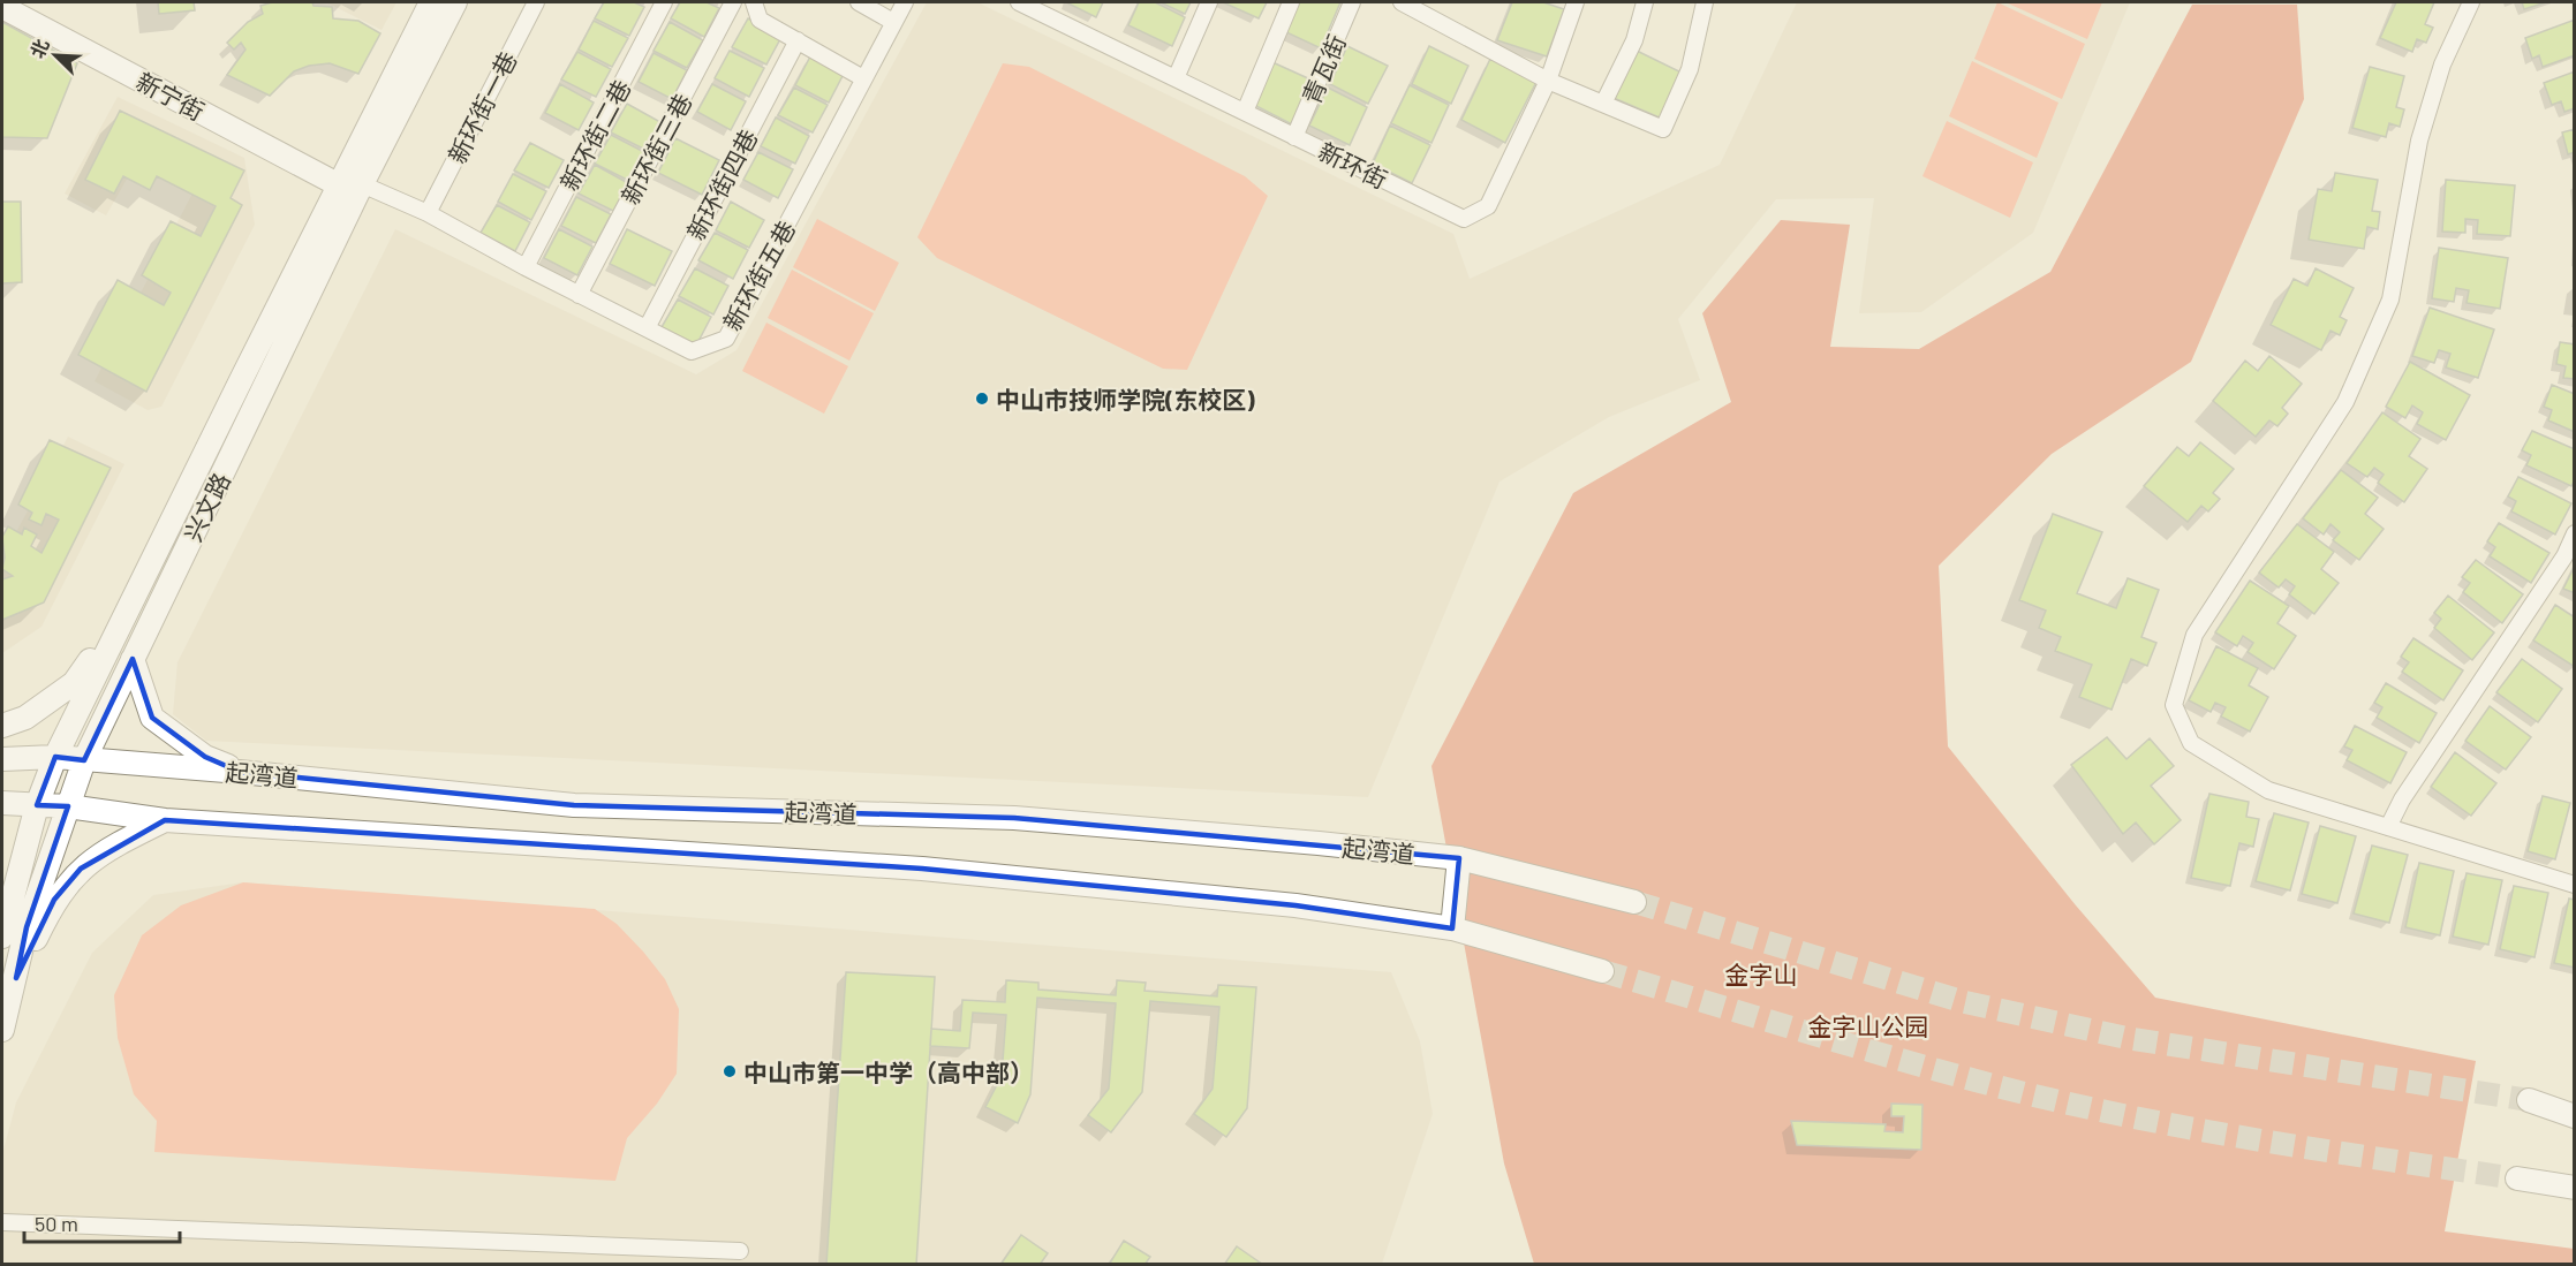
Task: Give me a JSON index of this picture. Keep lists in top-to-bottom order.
{
  "streets": {
    "main road": ["新宁街", "兴文路", "起湾道"],
    "street": [
      "青瓦街",
      "新环街一巷",
      "新环街二巷",
      "新环街三巷",
      "新环街",
      "新环街四巷",
      "新环街五巷"
    ]
  },
  "crossings": [
    ["青瓦街", "新环街"],
    ["新宁街", "新环街五巷"],
    ["新宁街", "兴文路"],
    ["新环街一巷", "新环街五巷"],
    ["新环街二巷", "新环街五巷"],
    ["新环街三巷", "新环街五巷"],
    ["新环街四巷", "新环街五巷"],
    ["新环街五巷", "兴文路"],
    ["兴文路", "起湾道"]
  ],
  "parks": ["金字山", "金字山公园"],
  "places": ["中山市技师学院(东校区)", "中山市第一中学（高中部）"],
  "scale_bar": "50 m",
  "north": "top left"
}
